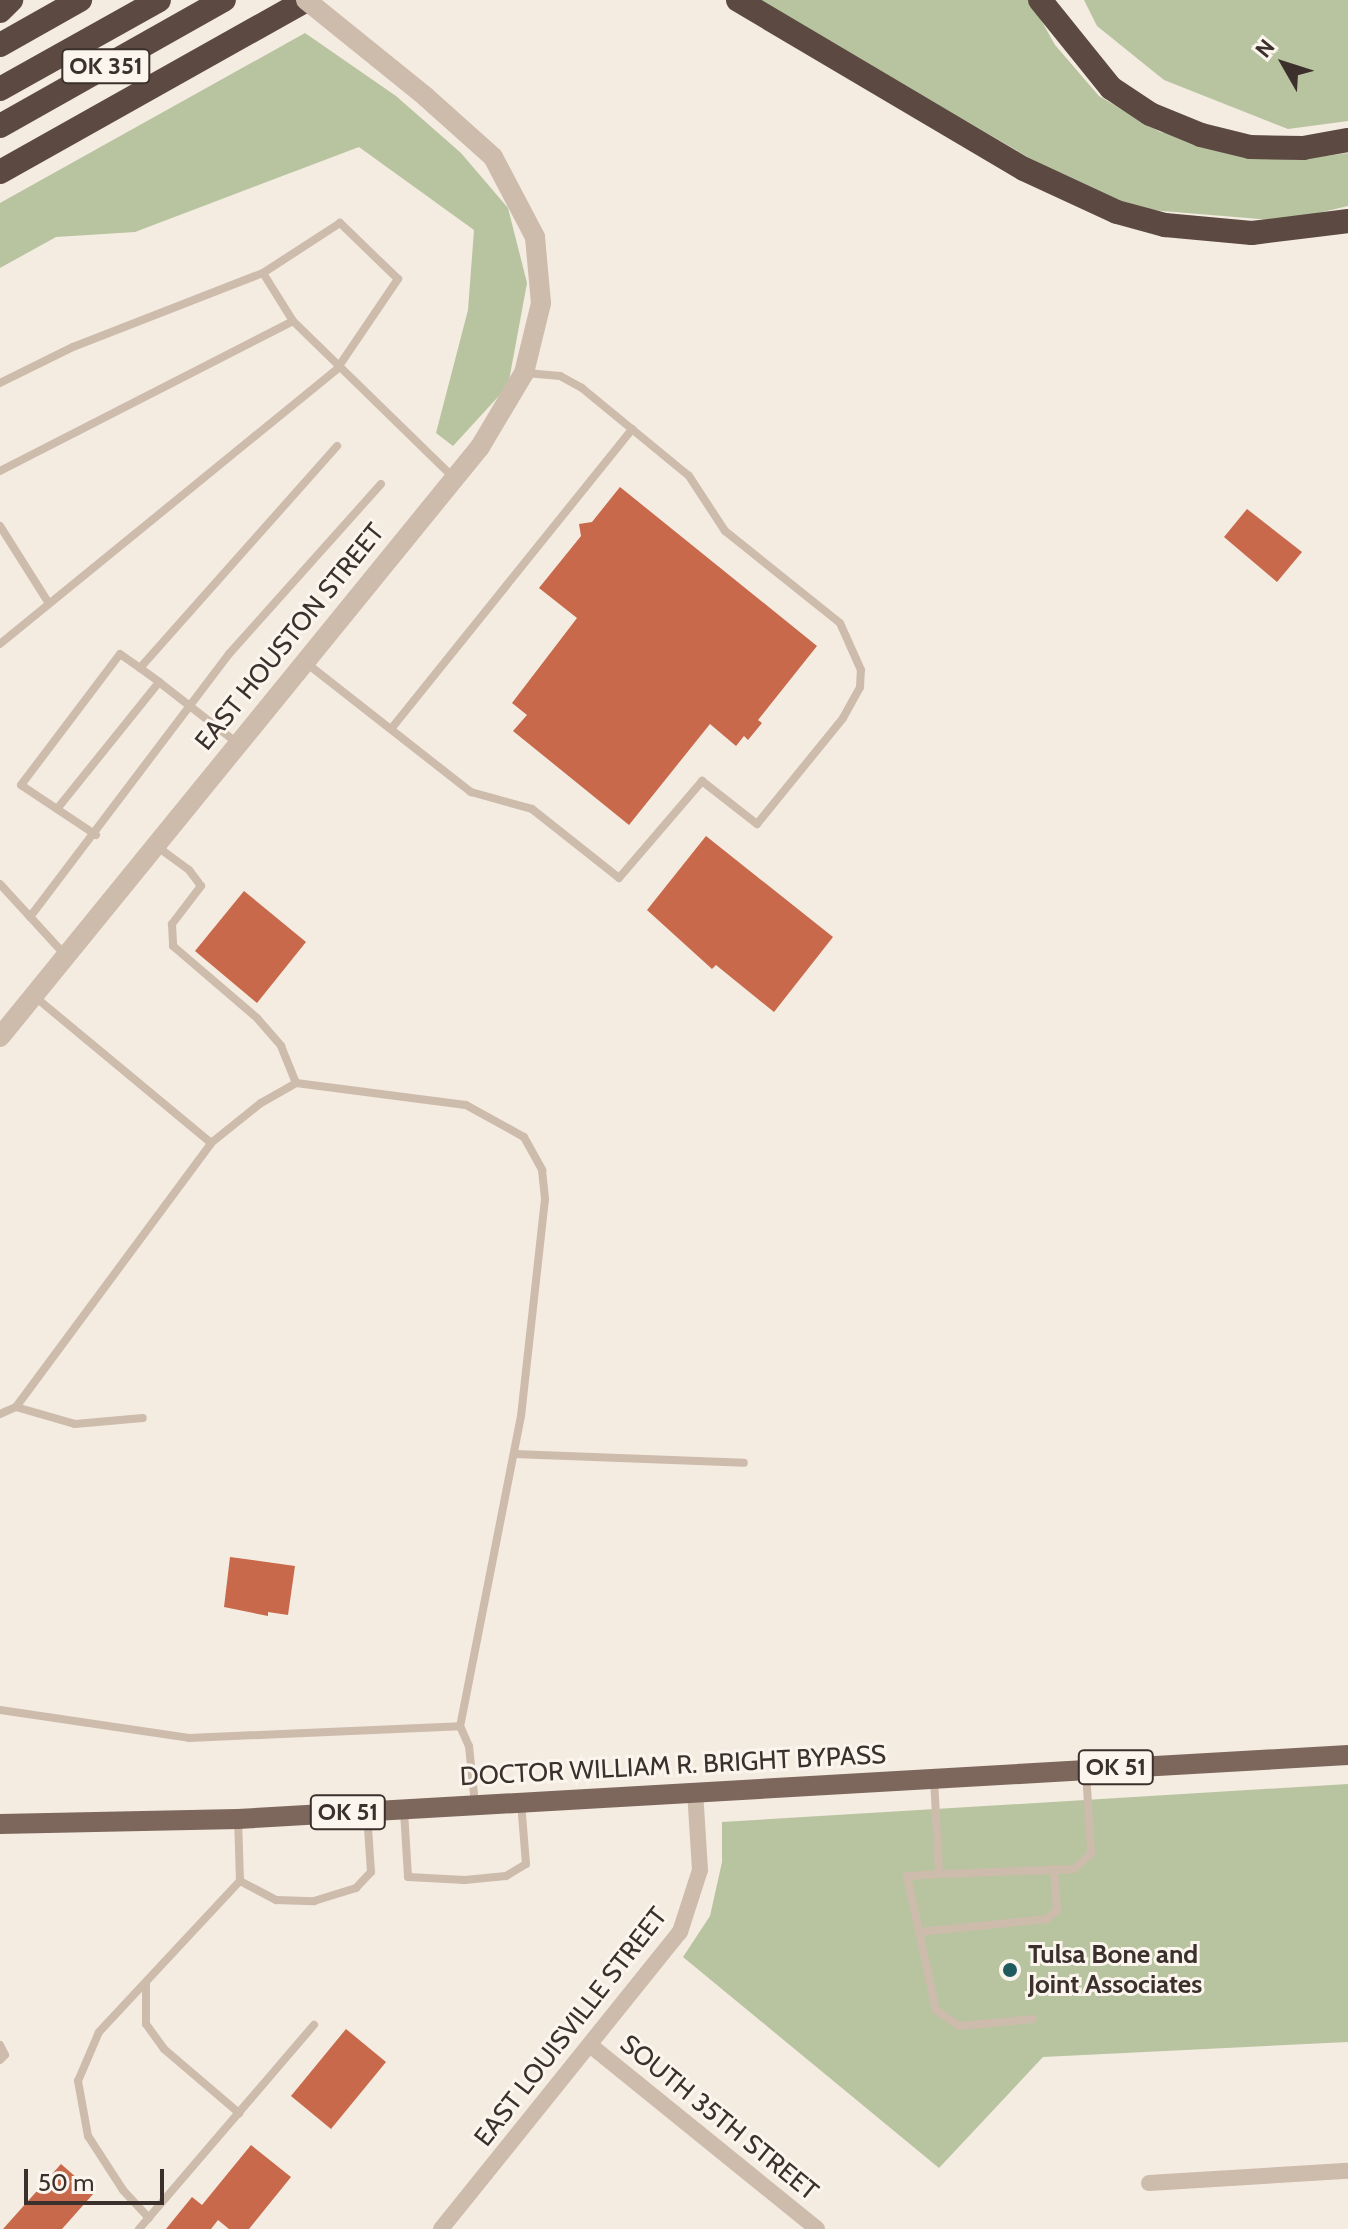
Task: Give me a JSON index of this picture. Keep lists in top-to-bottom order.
{
  "streets": {
    "highway": ["OK 351"],
    "main road": ["DOCTOR WILLIAM R. BRIGHT BYPASS", "OK 51"],
    "street": ["EAST HOUSTON STREET", "EAST LOUISVILLE STREET", "SOUTH 35TH STREET"]
  },
  "crossings": [
    ["DOCTOR WILLIAM R. BRIGHT BYPASS", "EAST LOUISVILLE STREET"],
    ["EAST LOUISVILLE STREET", "SOUTH 35TH STREET"]
  ],
  "places": ["Tulsa Bone and Joint Associates"],
  "scale_bar": "50 m",
  "north": "top left"
}
